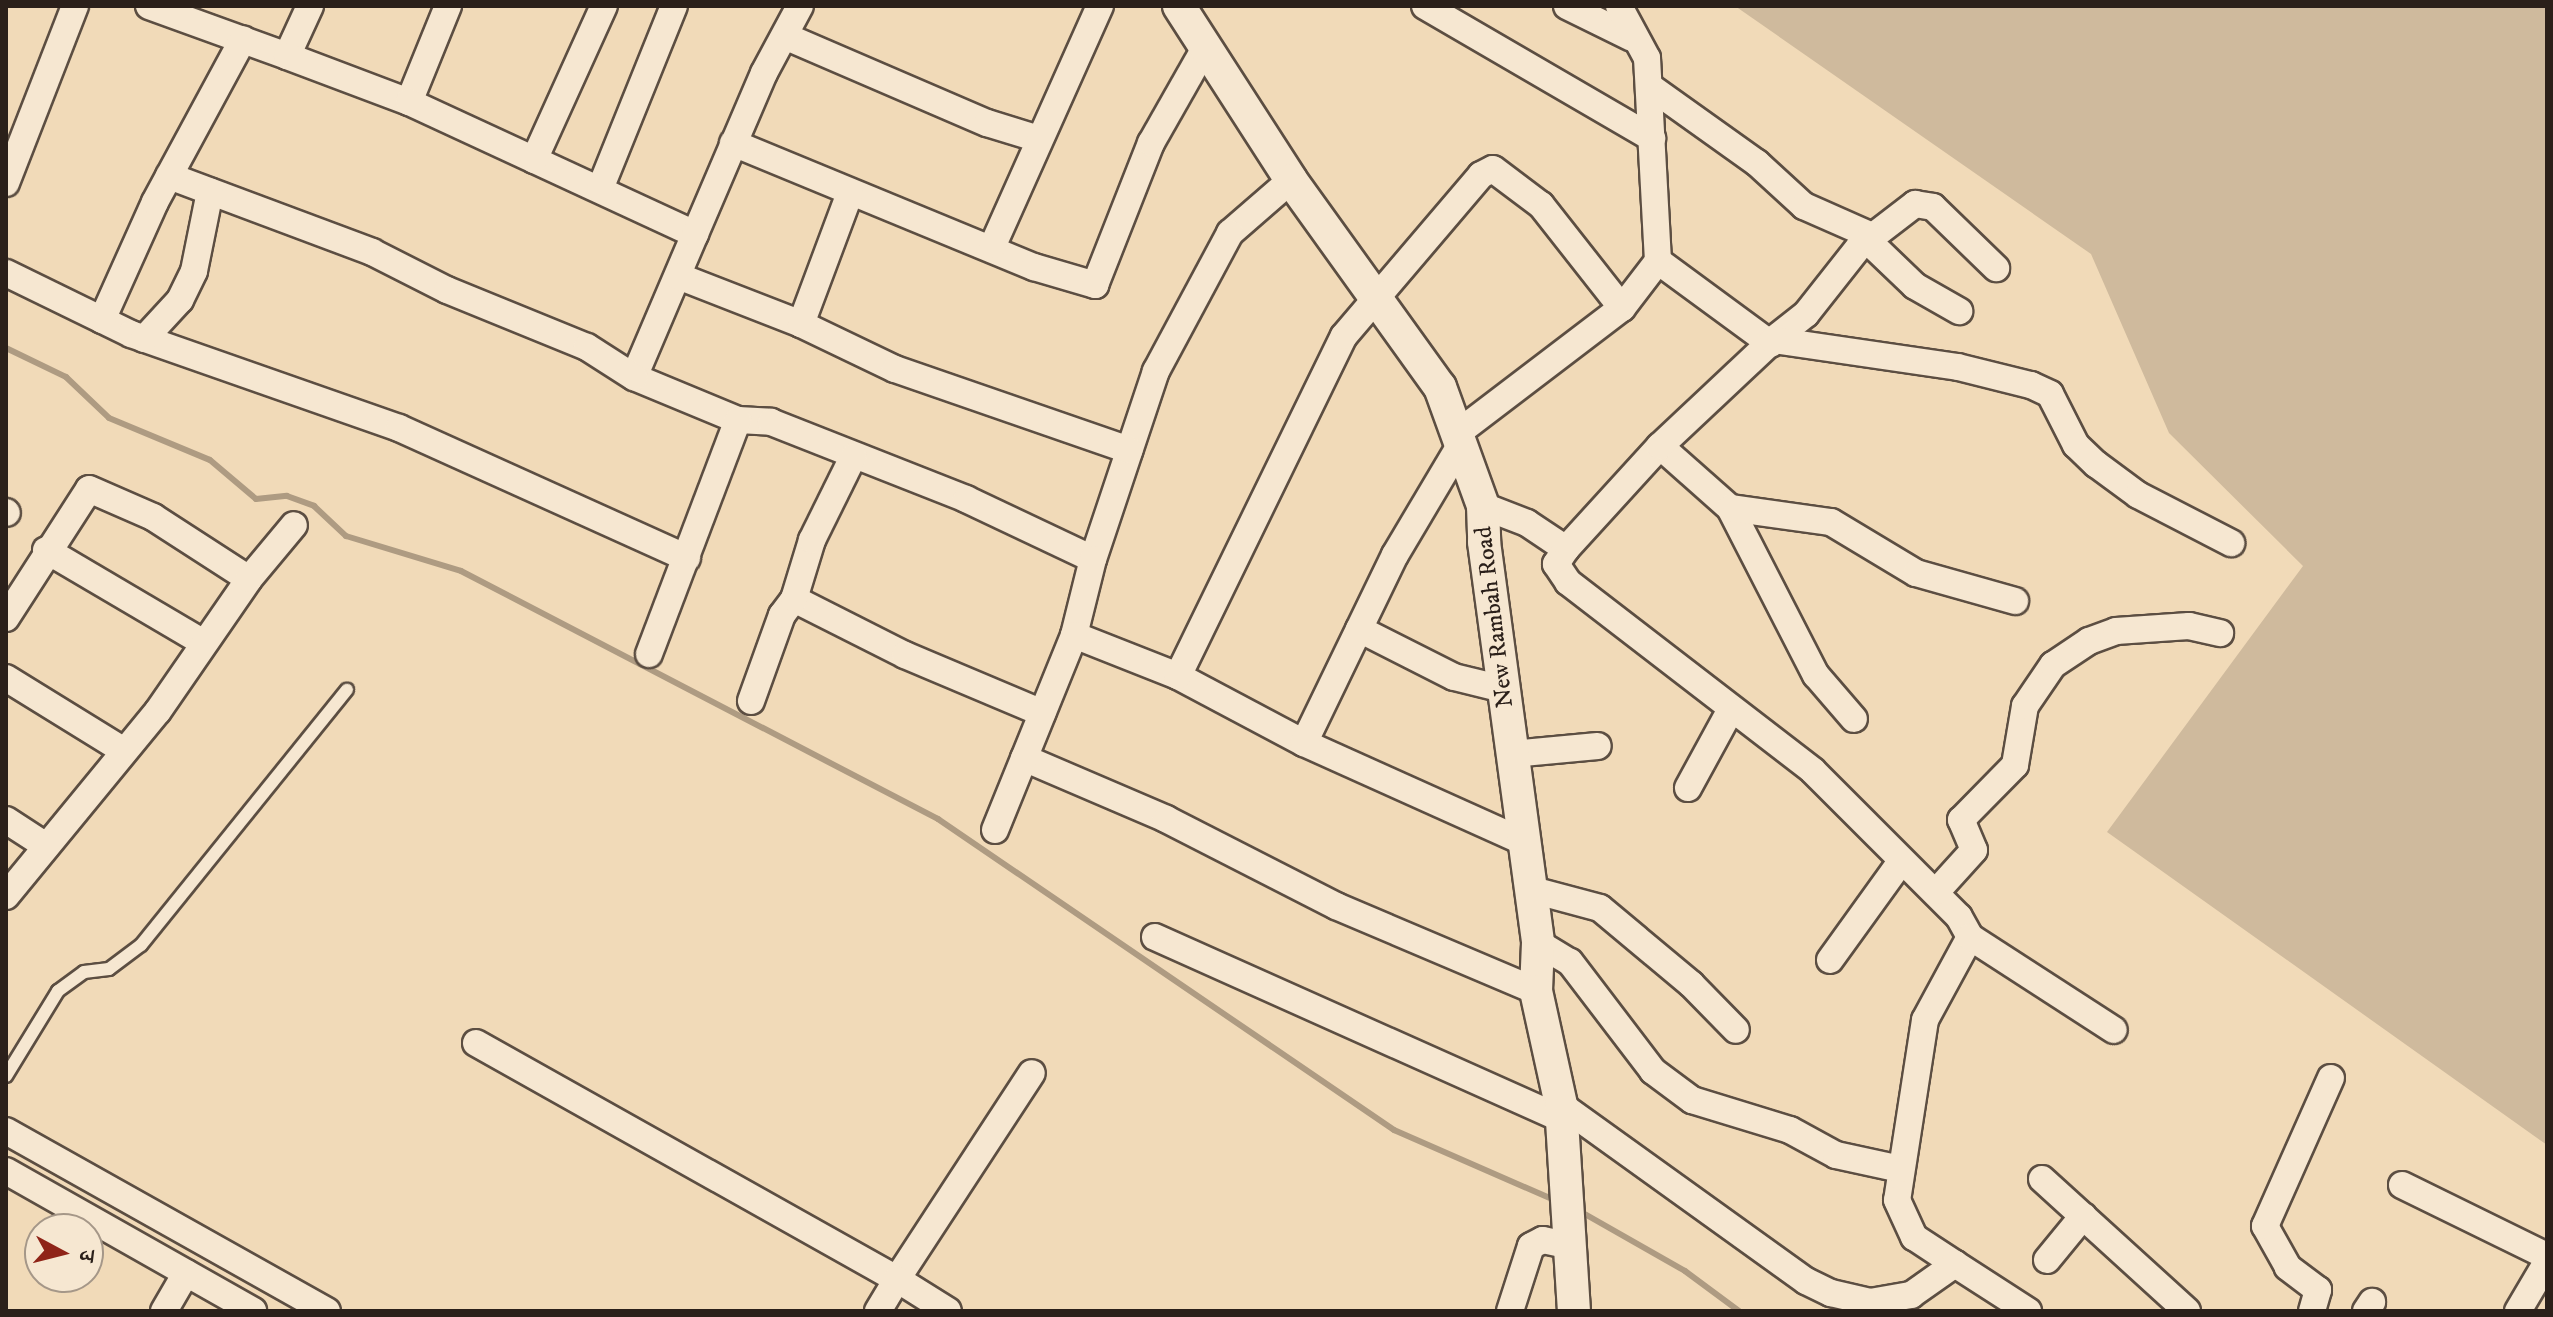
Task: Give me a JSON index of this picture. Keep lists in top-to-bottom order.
{
  "streets": {
    "street": ["New Rambah Road"]
  },
  "north": "right"
}
